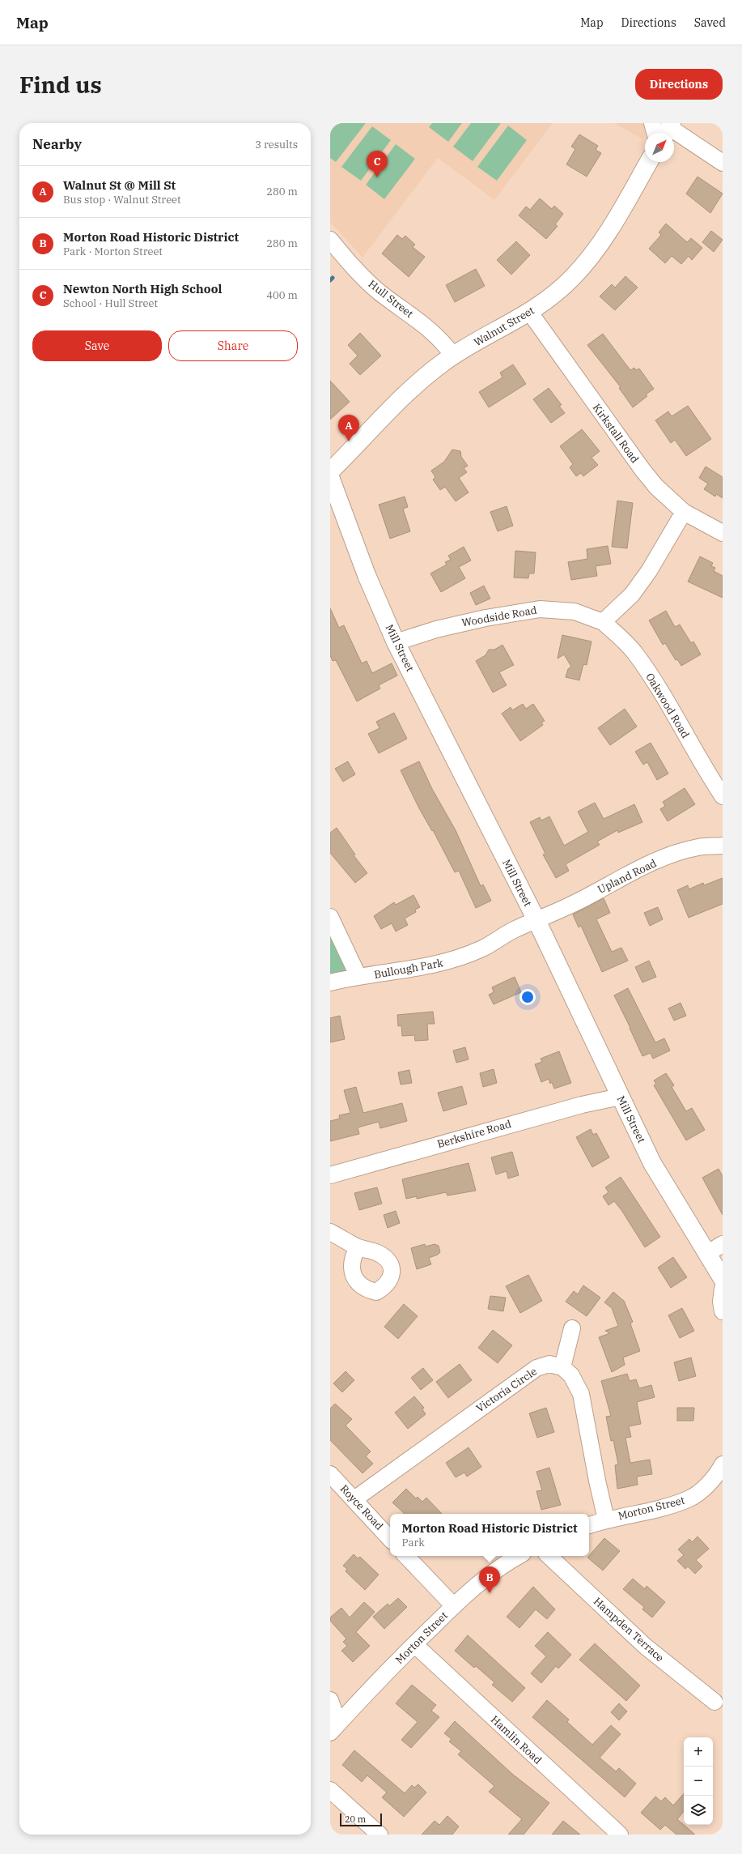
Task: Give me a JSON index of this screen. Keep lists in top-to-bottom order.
{
  "streets": {
    "street": [
      "Hull Street",
      "Walnut Street",
      "Kirkstall Road",
      "Woodside Road",
      "Mill Street",
      "Oakwood Road",
      "Upland Road",
      "Bullough Park",
      "Berkshire Road",
      "Victoria Circle",
      "Royce Road",
      "Morton Street",
      "Hampden Terrace",
      "Hamlin Road"
    ]
  },
  "crossings": [
    ["Hull Street", "Walnut Street"],
    ["Walnut Street", "Kirkstall Road"],
    ["Woodside Road", "Mill Street"],
    ["Woodside Road", "Oakwood Road"],
    ["Mill Street", "Upland Road"],
    ["Mill Street", "Bullough Park"],
    ["Mill Street", "Berkshire Road"],
    ["Upland Road", "Bullough Park"],
    ["Victoria Circle", "Royce Road"],
    ["Morton Street", "Hamlin Road"]
  ],
  "scale_bar": "20 m",
  "north": "top right",
  "page": {
    "header": "Map",
    "nav": ["Map", "Directions", "Saved"],
    "buttons": [
      "Directions",
      ["Save", "Share"]
    ],
    "title": "Find us",
    "heading": ["Nearby", "3 results"],
    "pins": ["C", "A", "B"],
    "list": [
      {
        "mark": "A",
        "name": "Walnut St @ Mill St",
        "note": "Bus stop · Walnut Street",
        "value": "280 m"
      },
      {
        "mark": "B",
        "name": "Morton Road Historic District",
        "note": "Park · Morton Street",
        "value": "280 m"
      },
      {
        "mark": "C",
        "name": "Newton North High School",
        "note": "School · Hull Street",
        "value": "400 m"
      }
    ],
    "popup": ["Morton Road Historic District", "Park"],
    "map_buttons": ["+", "−"],
    "scale": "20 m"
  }
}
